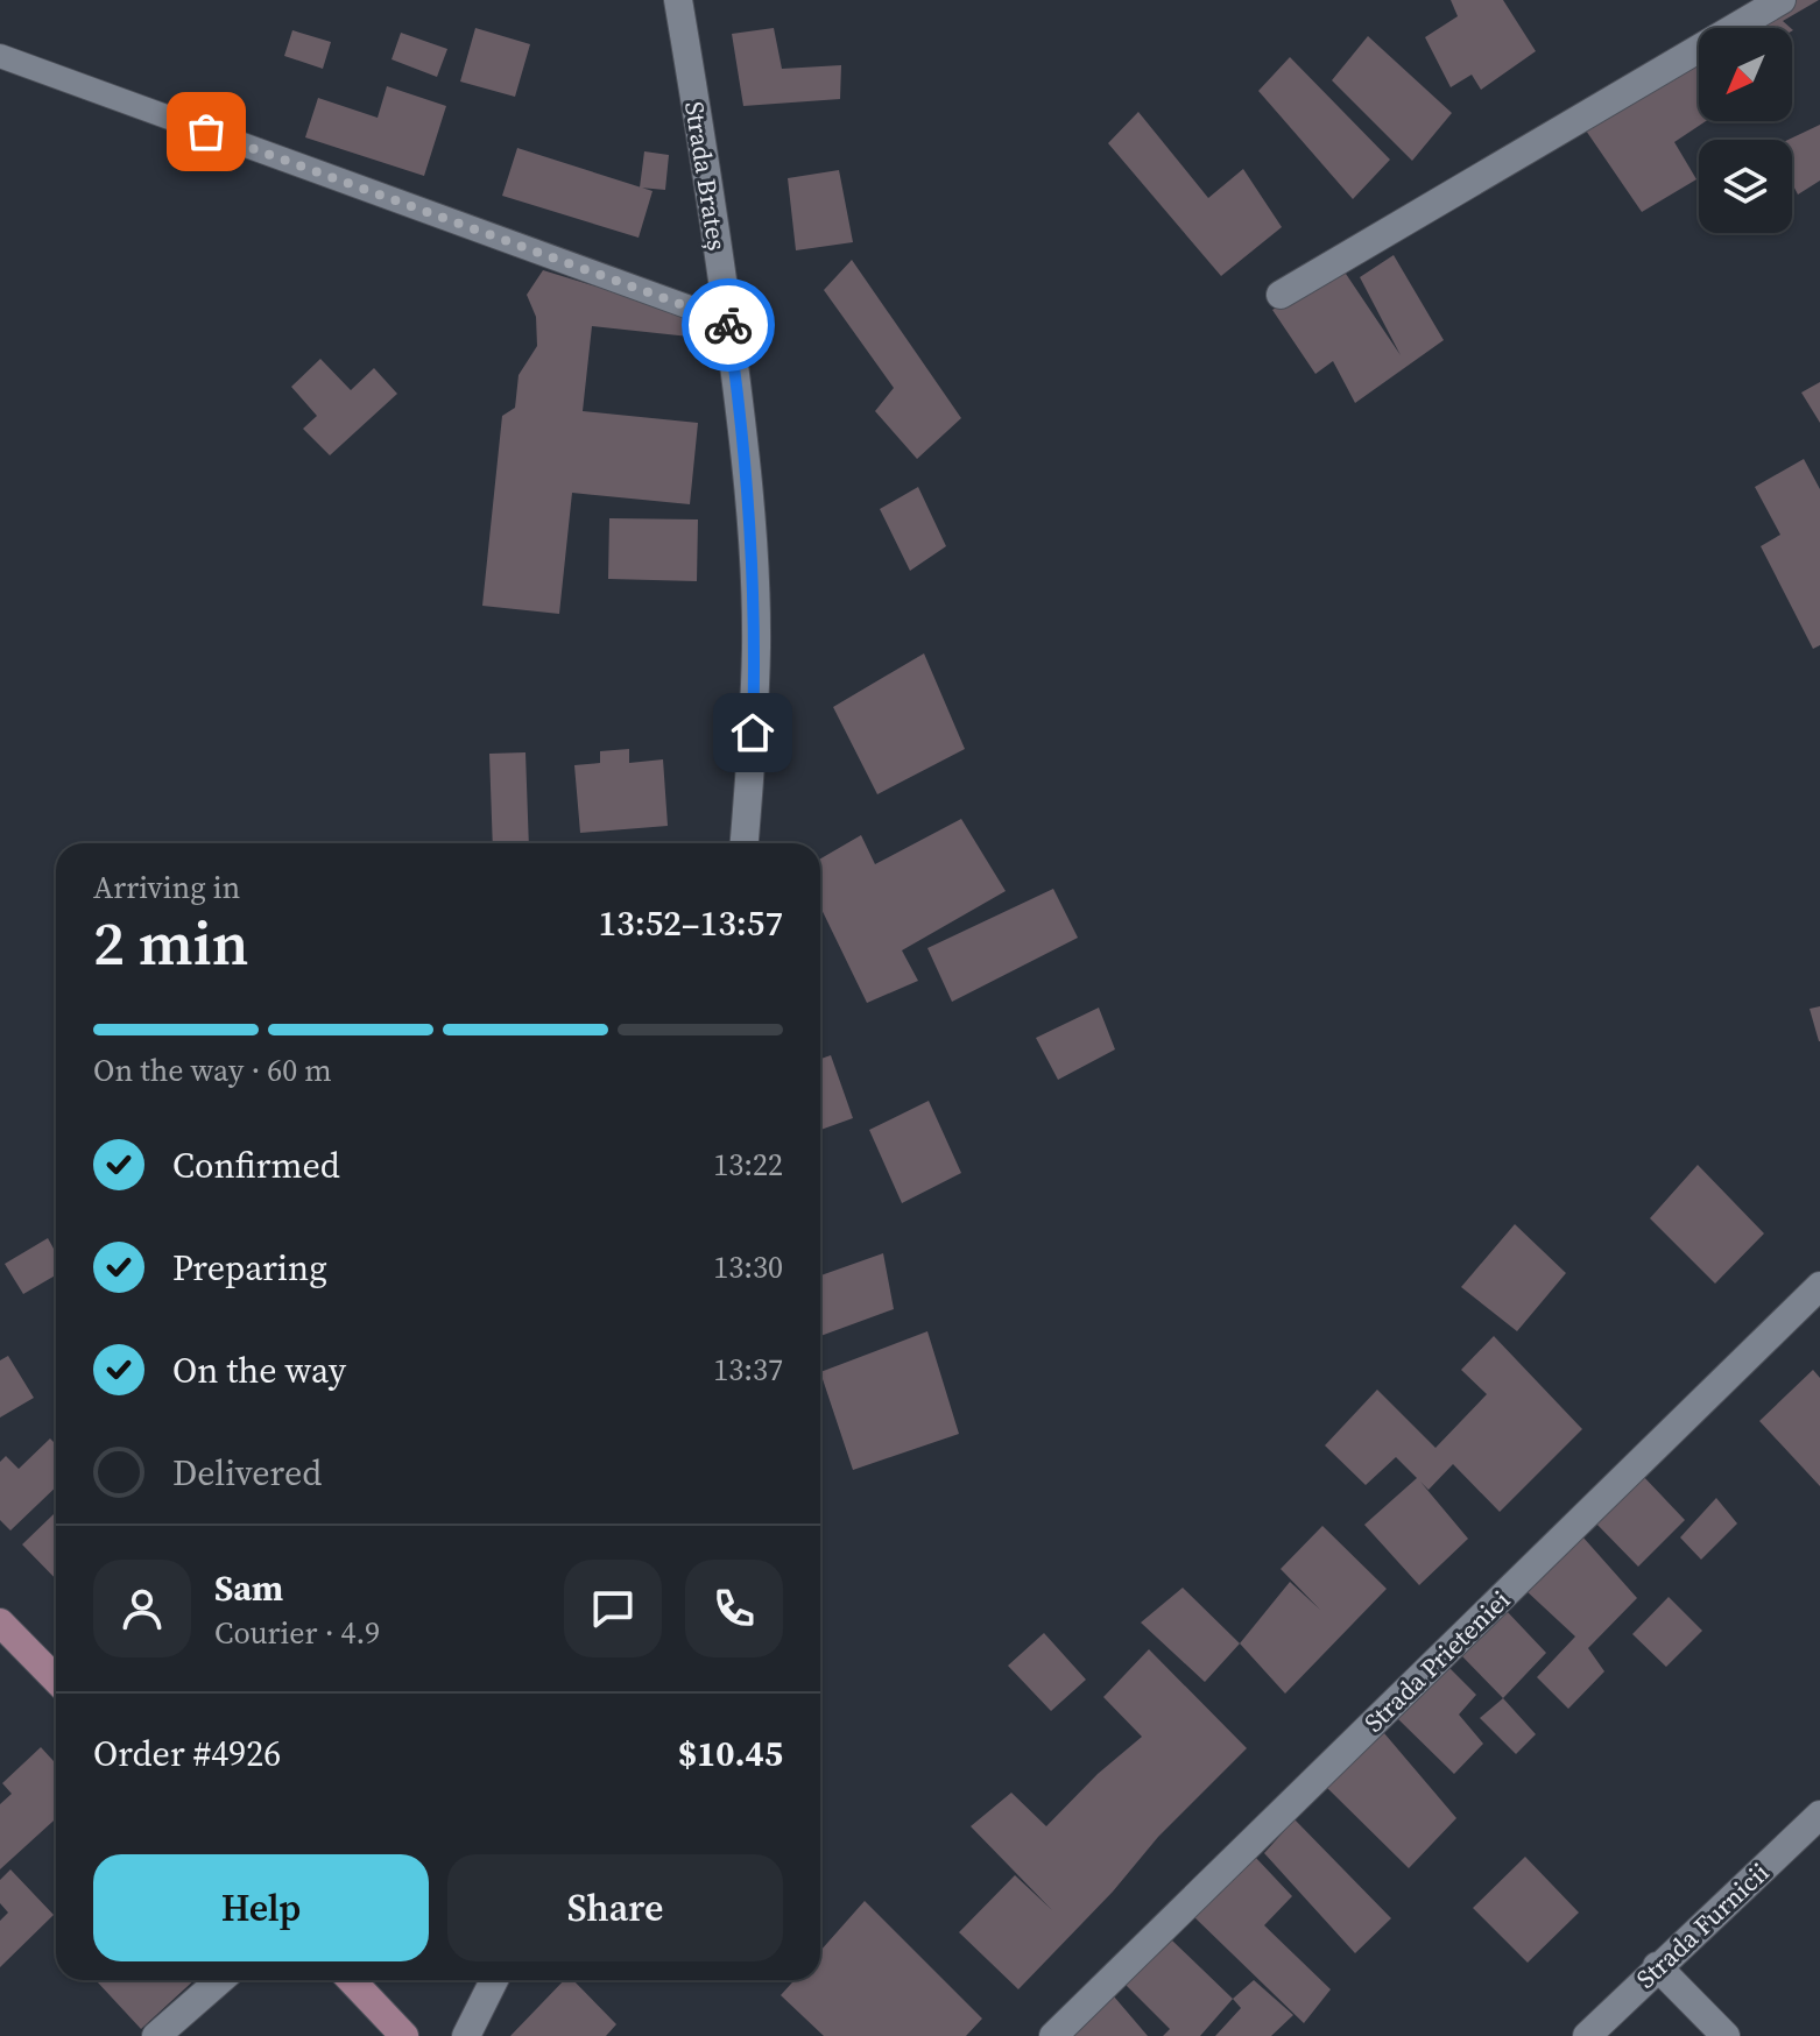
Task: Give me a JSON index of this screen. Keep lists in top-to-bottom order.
{
  "streets": {
    "street": ["Strada Brateș", "Strada Prieteniei", "Strada Furnicii"]
  },
  "north": "bottom left",
  "page": {
    "heading": ["2 min", "Arriving in", "13:52–13:57"],
    "panel": [
      "Sam",
      "Courier · 4.9",
      "Order #4926",
      "$10.45"
    ],
    "bar": "On the way · 60 m",
    "list": [
      ["Confirmed", "13:22"],
      ["Preparing", "13:30"],
      ["On the way", "13:37"],
      "Delivered"
    ],
    "buttons": ["Help", "Share"]
  }
}
